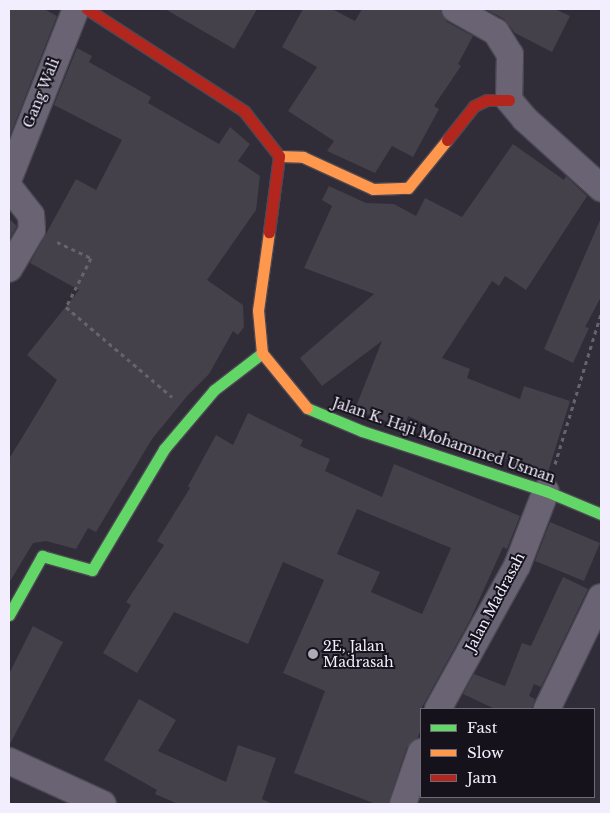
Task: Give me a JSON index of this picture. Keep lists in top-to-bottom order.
{
  "streets": {
    "street": ["Gang Wali", "Jalan K. Haji Mohammed Usman", "Jalan Madrasah"]
  },
  "crossings": [
    ["Jalan K. Haji Mohammed Usman", "Jalan Madrasah"]
  ],
  "places": ["2E, Jalan Madrasah"],
  "legend": ["Fast", "Slow", "Jam"]
}
